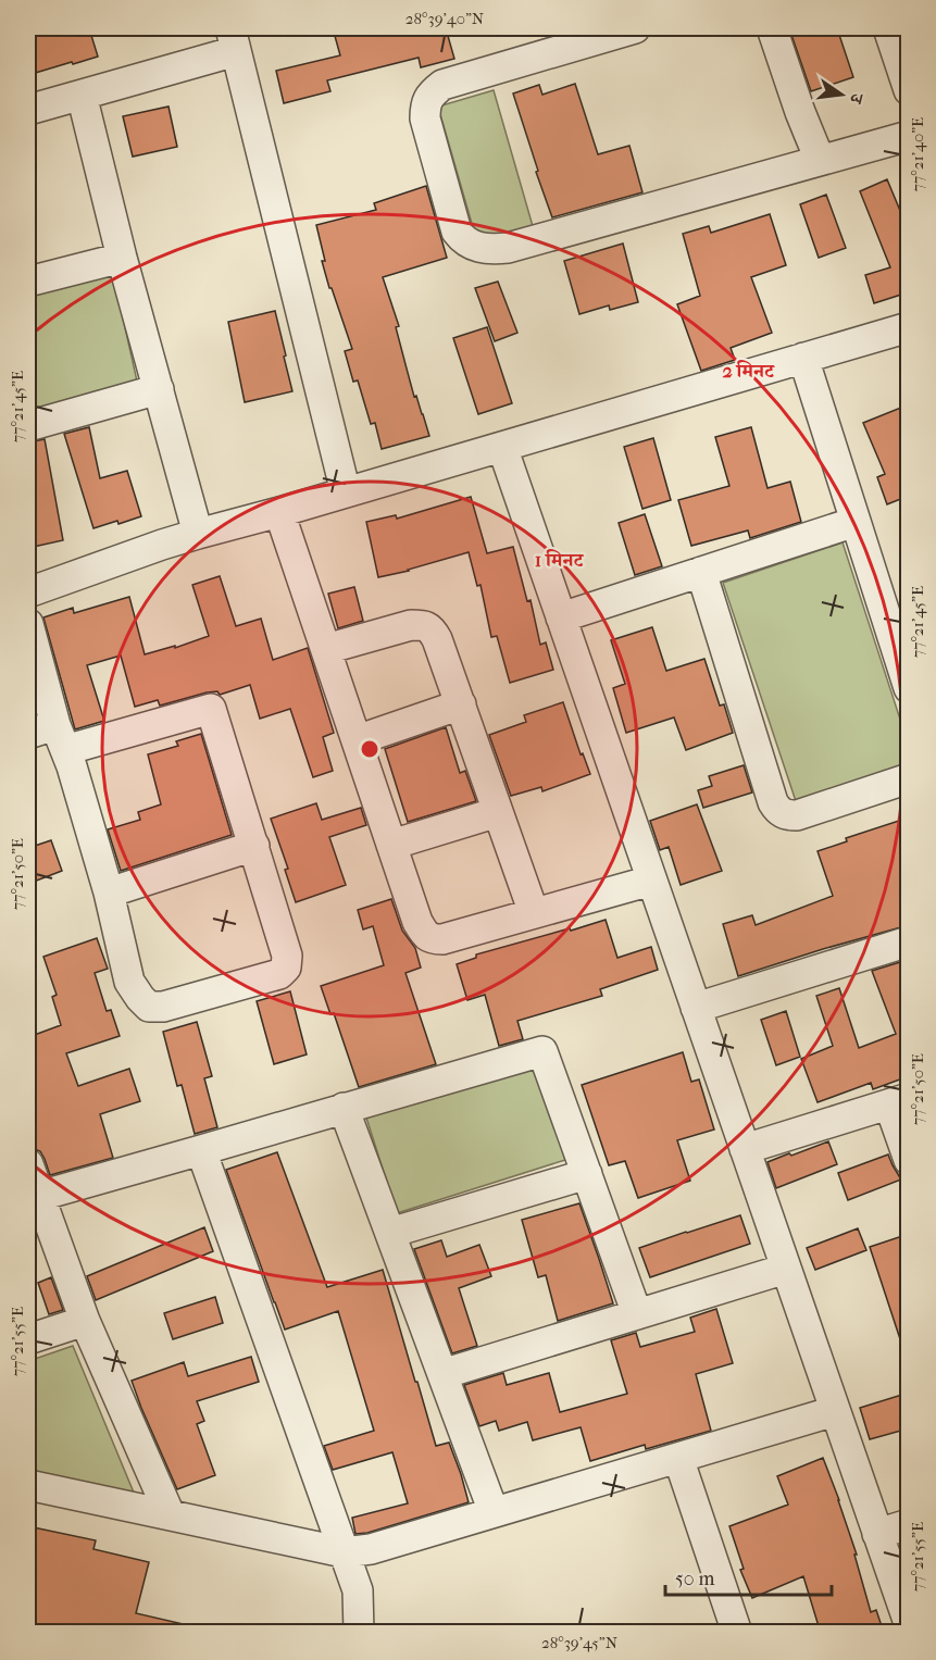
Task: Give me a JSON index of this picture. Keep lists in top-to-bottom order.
{
  "scale_bar": "50 m",
  "north": "right",
  "coordinates": [
    "28°39'40\"N",
    "77°21'40\"E",
    "77°21'45\"E",
    "77°21'50\"E",
    "77°21'55\"E",
    "28°39'45\"N"
  ],
  "rings": ["2 मिनट", "1 मिनट"]
}
